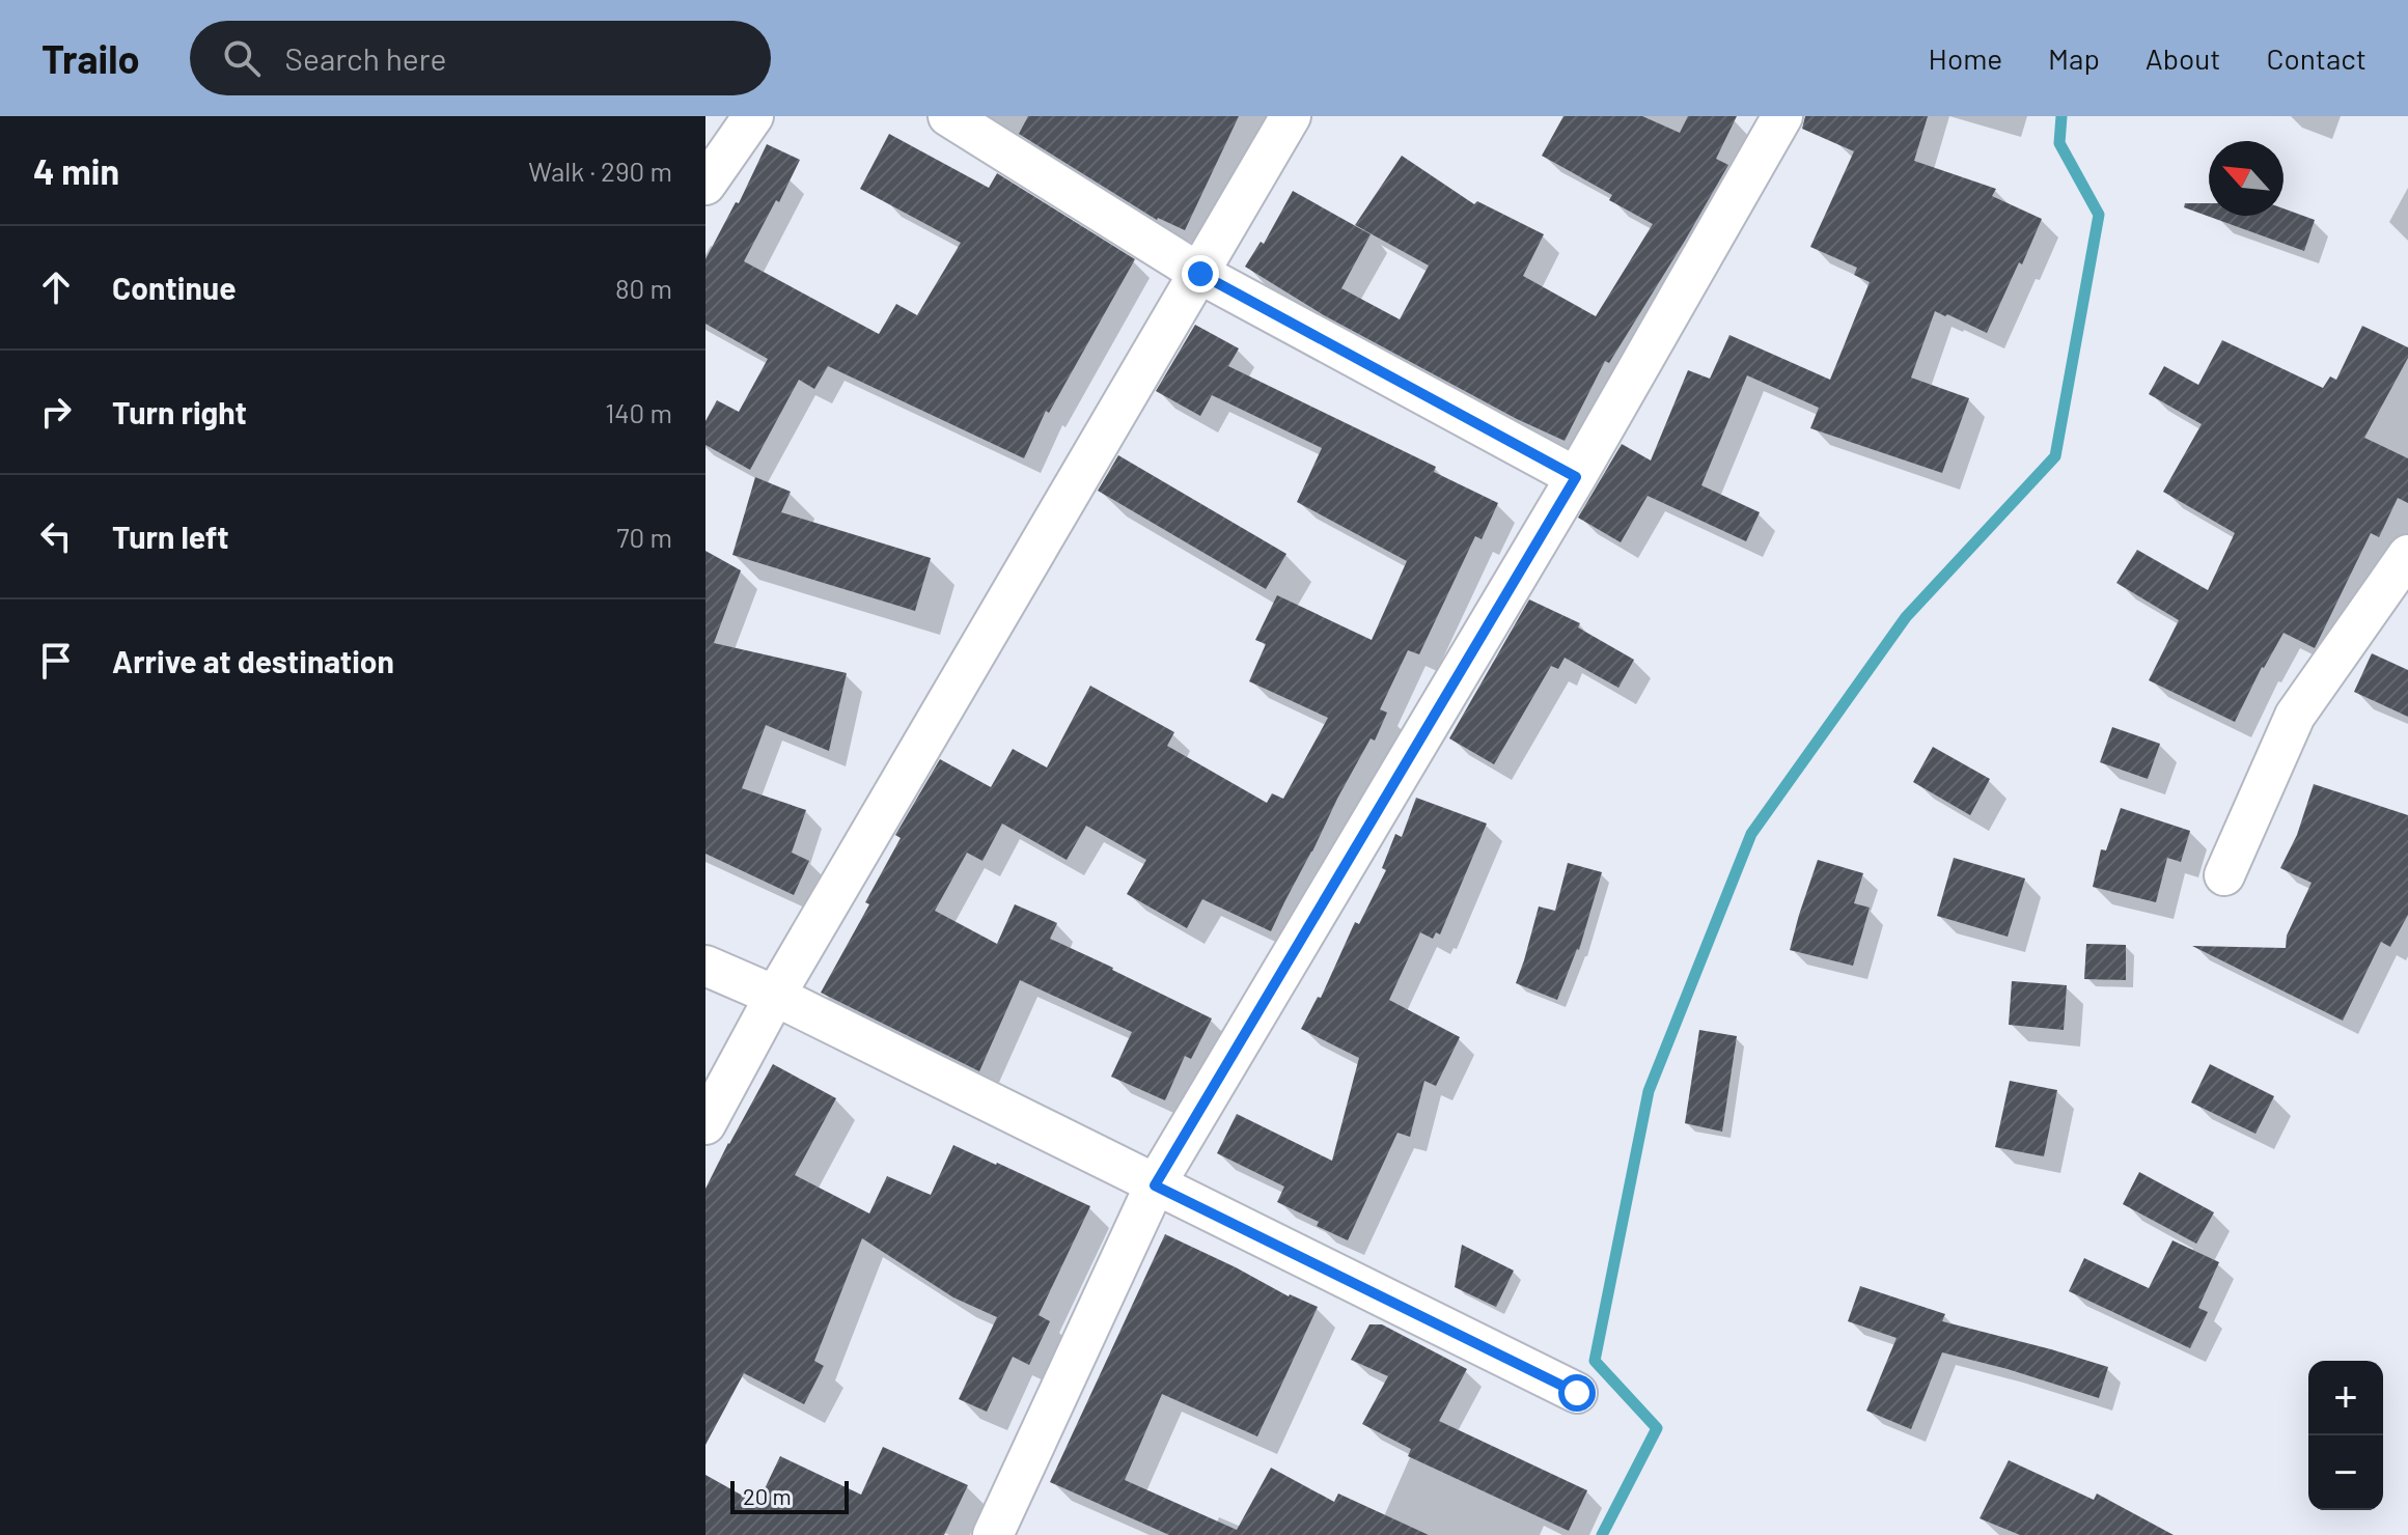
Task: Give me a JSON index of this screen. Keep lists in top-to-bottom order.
{
  "scale_bar": "20 m",
  "north": "top left",
  "page": {
    "header": "Trailo",
    "search": "Search here",
    "nav": [
      "Home",
      "Map",
      "About",
      "Contact"
    ],
    "heading": ["4 min", "Walk · 290 m"],
    "list": [
      ["Continue", "80 m"],
      ["Turn right", "140 m"],
      ["Turn left", "70 m"],
      "Arrive at destination"
    ],
    "map_buttons": ["+", "−"],
    "scale": "20 m"
  }
}
